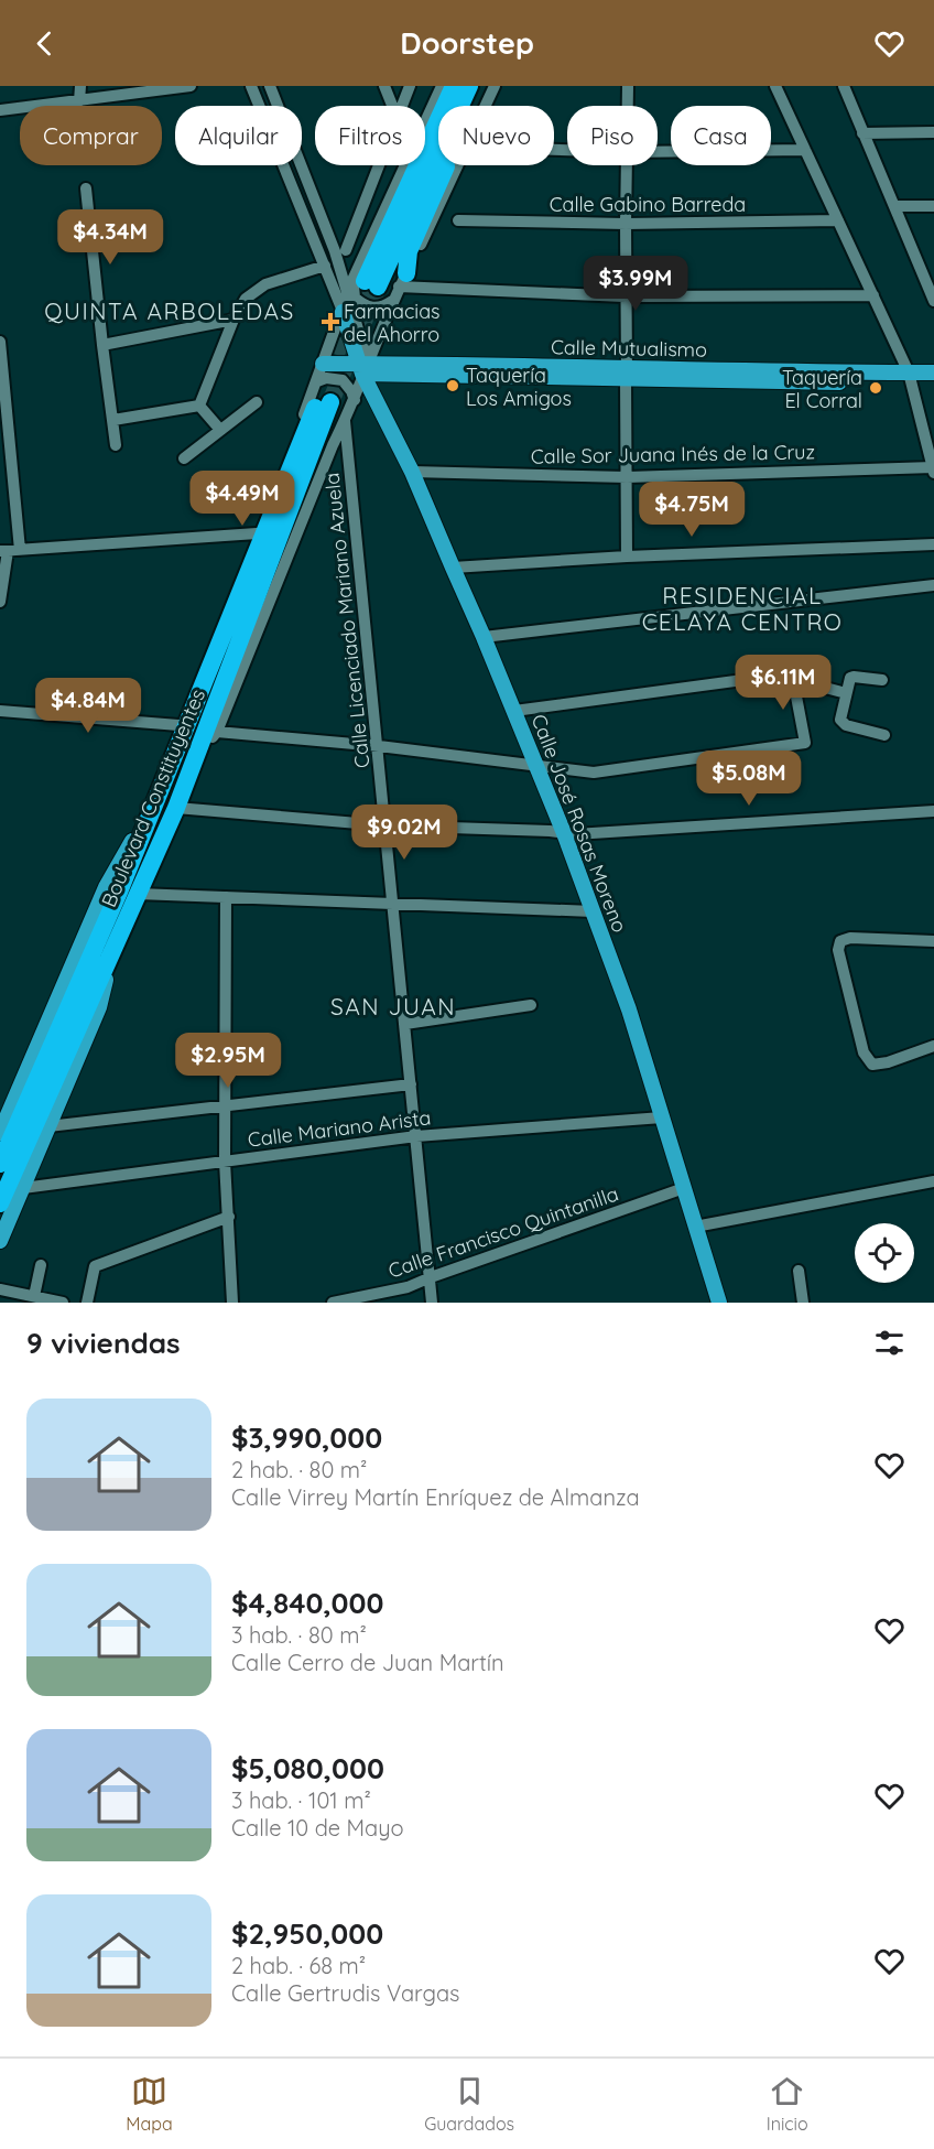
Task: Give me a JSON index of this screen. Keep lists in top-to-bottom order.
{
  "streets": {
    "highway": ["Boulevard Constituyentes"],
    "main road": ["Calle Mutualismo", "Calle José Rosas Moreno"],
    "street": [
      "Calle Gabino Barreda",
      "Calle Sor Juana Inés de la Cruz",
      "Calle Licenciado Mariano Azuela",
      "Calle Mariano Arista",
      "Calle Francisco Quintanilla"
    ]
  },
  "crossings": [
    ["Calle Mutualismo", "Calle José Rosas Moreno"],
    ["Calle Sor Juana Inés de la Cruz", "Calle José Rosas Moreno"],
    ["Calle Licenciado Mariano Azuela", "Calle Mariano Arista"],
    ["Calle Licenciado Mariano Azuela", "Calle Francisco Quintanilla"],
    ["Calle José Rosas Moreno", "Calle Mariano Arista"],
    ["Calle José Rosas Moreno", "Calle Francisco Quintanilla"]
  ],
  "districts": ["QUINTA ARBOLEDAS", "RESIDENCIAL CELAYA CENTRO", "SAN JUAN"],
  "places": {
    "health": ["Farmacias del Ahorro"],
    "other": ["Taquería Los Amigos", "Taquería El Corral"]
  },
  "page": {
    "header": "Doorstep",
    "chip": [
      "Comprar",
      "Alquilar",
      "Filtros",
      "Nuevo",
      "Piso",
      "Casa"
    ],
    "price": [
      "$4.34M",
      "$3.99M",
      "$4.49M",
      "$4.75M",
      "$6.11M",
      "$4.84M",
      "$5.08M",
      "$9.02M",
      "$2.95M"
    ],
    "heading": "9 viviendas",
    "list": [
      {
        "name": "$3,990,000",
        "note": "2 hab. · 80 m² · Calle Virrey Martín Enríquez de Almanza"
      },
      {
        "name": "$4,840,000",
        "note": "3 hab. · 80 m² · Calle Cerro de Juan Martín"
      },
      {
        "name": "$5,080,000",
        "note": "3 hab. · 101 m² · Calle 10 de Mayo"
      },
      {
        "name": "$2,950,000",
        "note": "2 hab. · 68 m² · Calle Gertrudis Vargas"
      }
    ],
    "tabs": ["Mapa", "Guardados", "Inicio"]
  }
}
